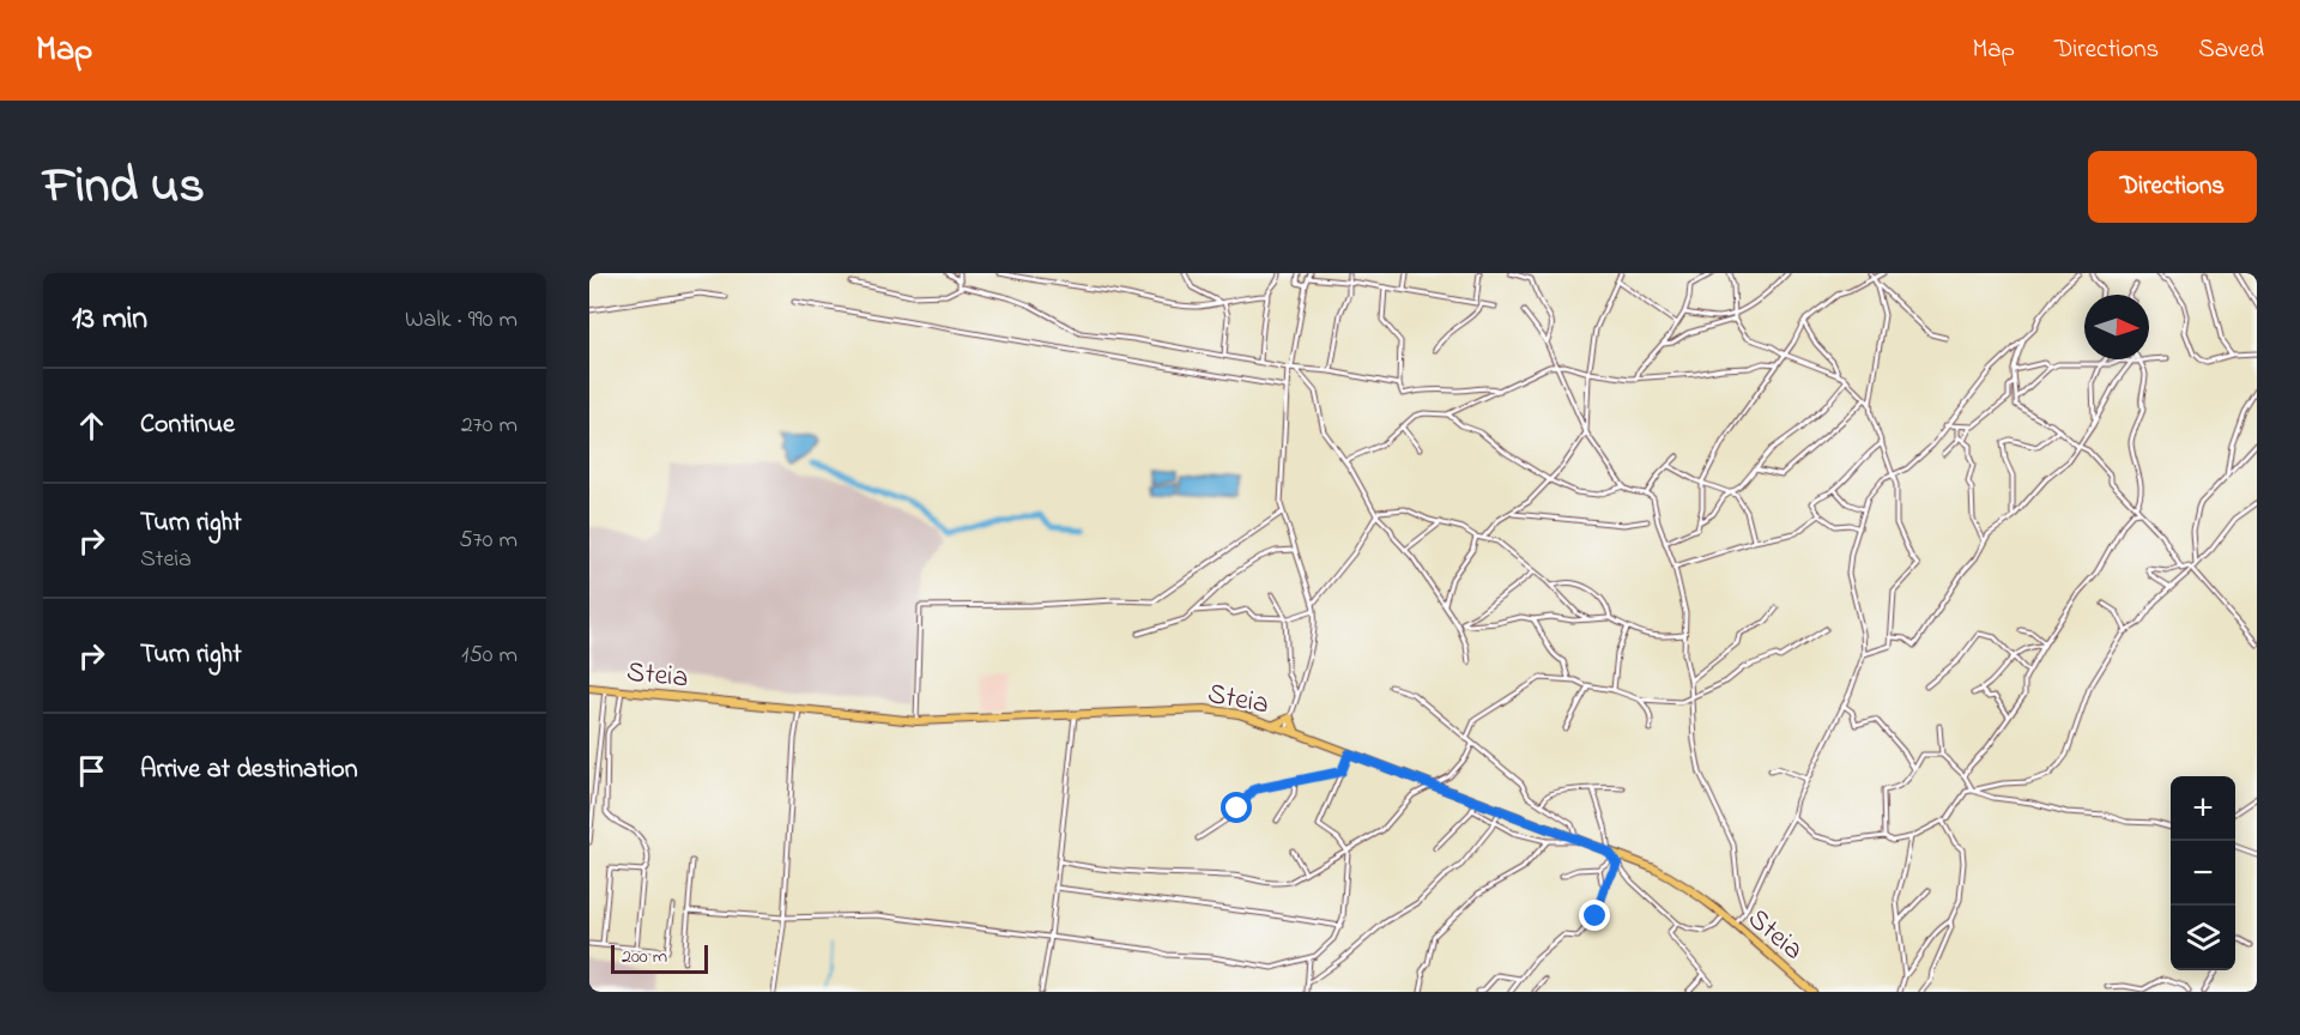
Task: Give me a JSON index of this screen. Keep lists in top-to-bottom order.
{
  "streets": {
    "main road": ["Steia"]
  },
  "scale_bar": "200 m",
  "north": "right",
  "page": {
    "header": "Map",
    "nav": ["Map", "Directions", "Saved"],
    "title": "Find us",
    "buttons": "Directions",
    "heading": ["13 min", "Walk · 990 m"],
    "list": [
      ["Continue", "270 m"],
      ["Turn right", "Steia", "570 m"],
      ["Turn right", "150 m"],
      "Arrive at destination"
    ],
    "map_buttons": ["+", "−"],
    "scale": "200 m"
  }
}
